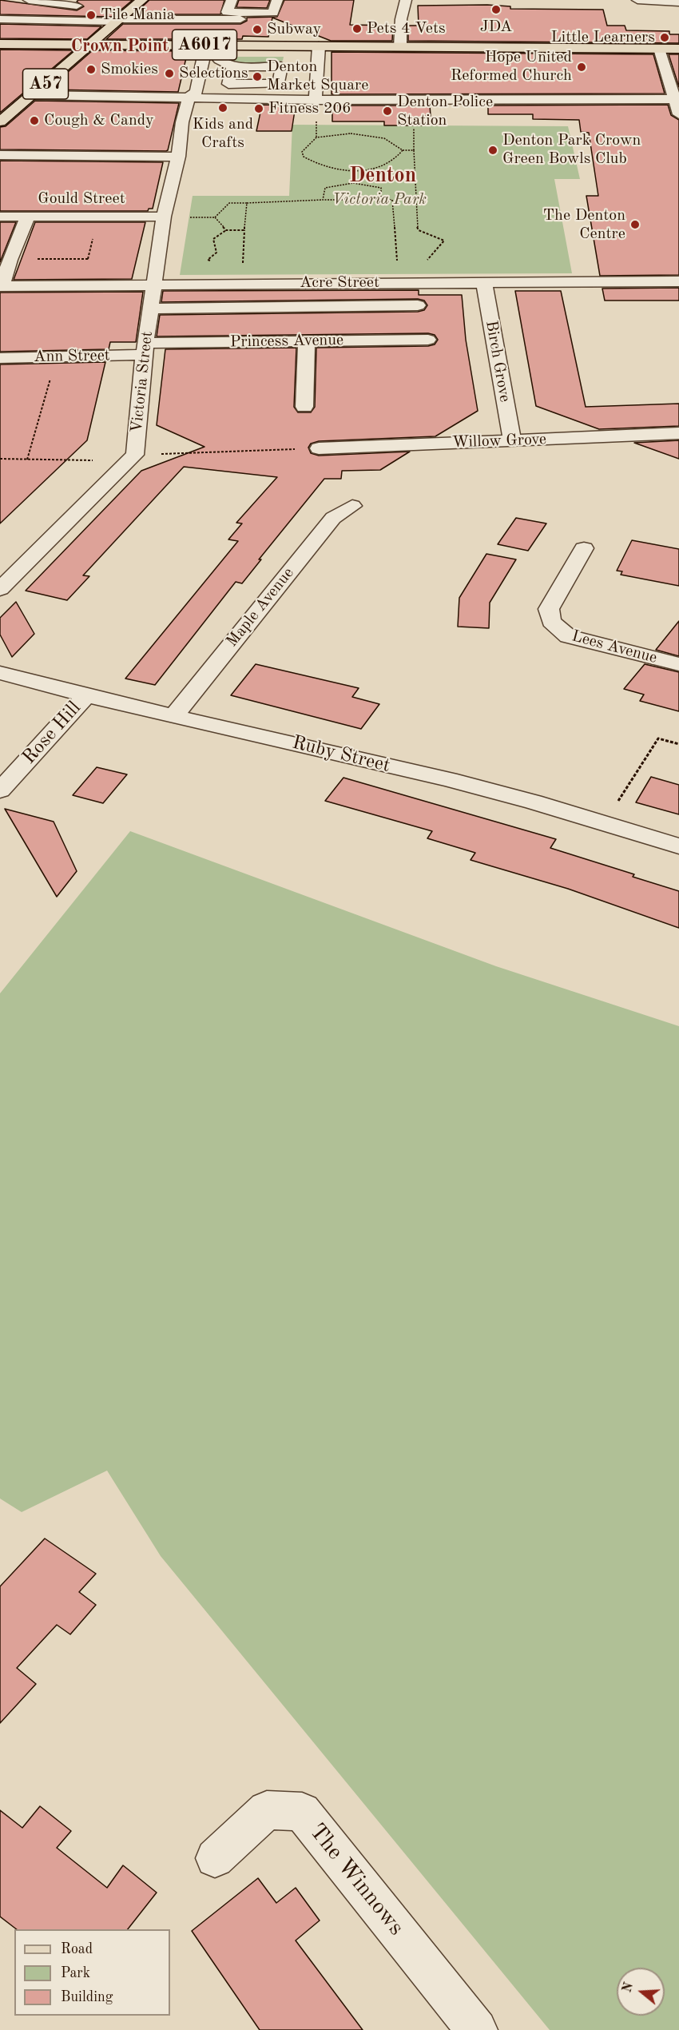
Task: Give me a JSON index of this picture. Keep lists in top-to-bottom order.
{
  "streets": {
    "main road": ["A6017", "A57"],
    "street": [
      "Gould Street",
      "Acre Street",
      "Princess Avenue",
      "Ann Street",
      "Birch Grove",
      "Victoria Street",
      "Willow Grove",
      "Maple Avenue",
      "Lees Avenue",
      "Rose Hill",
      "Ruby Street",
      "The Winnows"
    ]
  },
  "crossings": [
    ["A6017", "A57"],
    ["Gould Street", "Victoria Street"],
    ["Acre Street", "Birch Grove"],
    ["Acre Street", "Victoria Street"],
    ["Princess Avenue", "Ann Street"],
    ["Princess Avenue", "Victoria Street"],
    ["Ann Street", "Victoria Street"],
    ["Birch Grove", "Willow Grove"],
    ["Maple Avenue", "Ruby Street"],
    ["Rose Hill", "Ruby Street"]
  ],
  "districts": ["Crown Point", "Denton"],
  "parks": ["Victoria Park"],
  "places": [
    "JDA",
    "Tile Mania",
    "Pets 4 Vets",
    "Subway",
    "Little Learners",
    "Hope United Reformed Church",
    "Smokies",
    "Selections",
    "Denton Market Square",
    "Kids and Crafts",
    "Fitness 206",
    "Denton Police Station",
    "Cough & Candy",
    "Denton Park Crown Green Bowls Club",
    "The Denton Centre"
  ],
  "legend": ["Road", "Park", "Building"],
  "north": "left"
}
